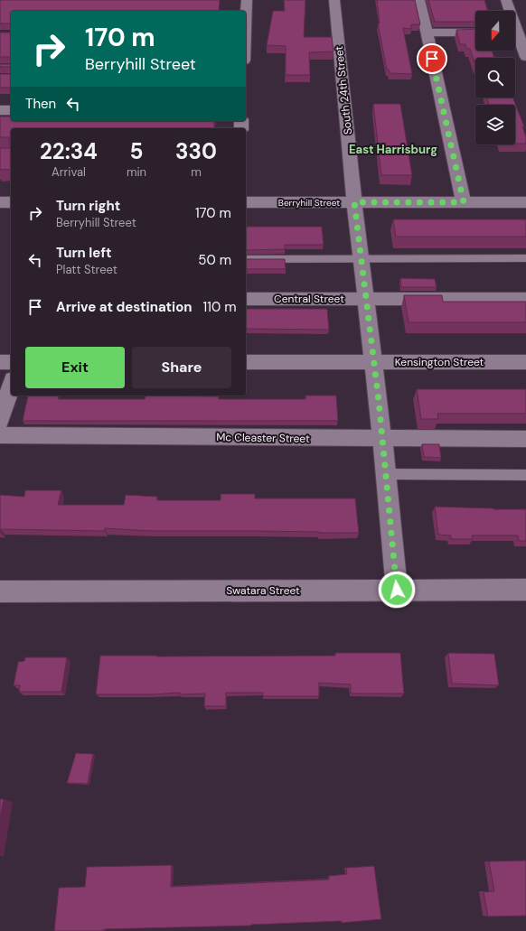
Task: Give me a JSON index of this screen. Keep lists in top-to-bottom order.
{
  "streets": {
    "street": [
      "South 24th Street",
      "Berryhill Street",
      "Central Street",
      "Kensington Street",
      "Mc Cleaster Street",
      "Swatara Street"
    ]
  },
  "crossings": [
    ["South 24th Street", "Berryhill Street"],
    ["South 24th Street", "Central Street"],
    ["South 24th Street", "Kensington Street"],
    ["South 24th Street", "Mc Cleaster Street"],
    ["South 24th Street", "Swatara Street"]
  ],
  "districts": ["East Harrisburg"],
  "north": "bottom",
  "page": {
    "turn": ["170 m", "Berryhill Street"],
    "then": "Then",
    "eta": [
      "22:34",
      "Arrival",
      "5",
      "min",
      "330",
      "m"
    ],
    "list": [
      {
        "name": "Turn right",
        "note": "Berryhill Street",
        "value": "170 m"
      },
      {
        "name": "Turn left",
        "note": "Platt Street",
        "value": "50 m"
      },
      {
        "name": "Arrive at destination",
        "value": "110 m"
      }
    ],
    "buttons": ["Exit", "Share"]
  }
}
